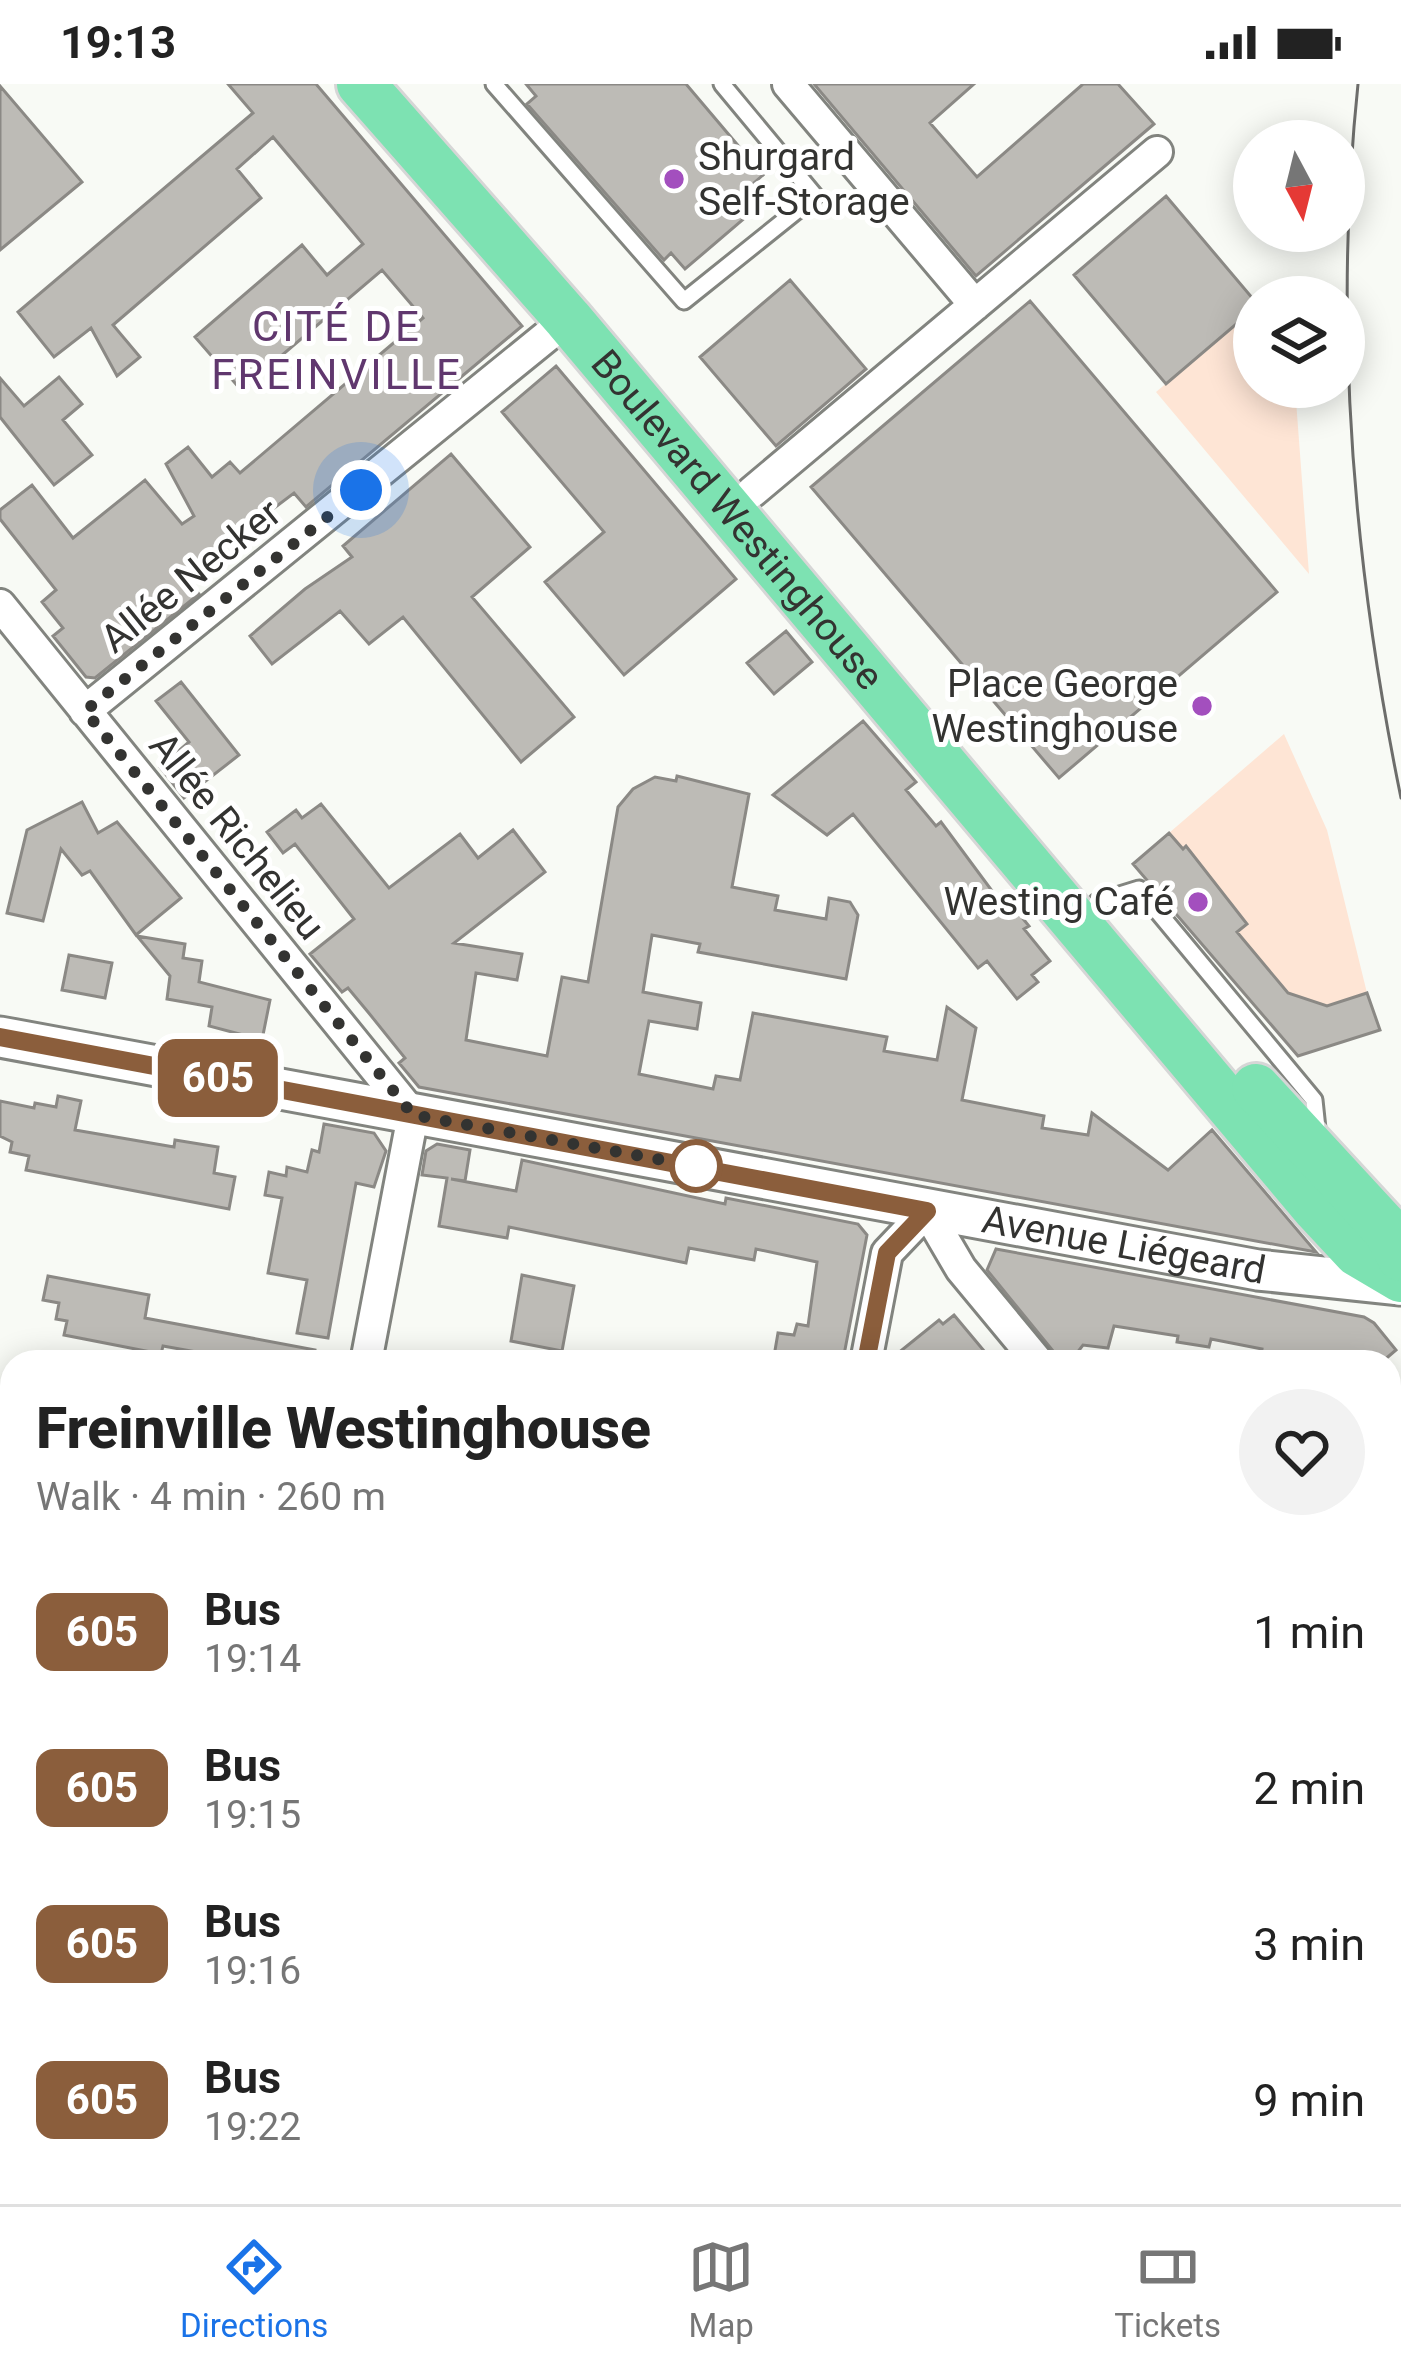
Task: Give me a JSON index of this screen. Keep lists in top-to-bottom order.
{
  "streets": {
    "main road": ["Boulevard Westinghouse"],
    "street": ["Allée Necker", "Allée Richelieu", "Avenue Liégeard"]
  },
  "crossings": [
    ["Boulevard Westinghouse", "Allée Necker"],
    ["Boulevard Westinghouse", "Avenue Liégeard"],
    ["Allée Necker", "Allée Richelieu"],
    ["Allée Richelieu", "Avenue Liégeard"]
  ],
  "districts": ["CITÉ DE FREINVILLE"],
  "places": ["Shurgard Self-Storage", "Place George Westinghouse", "Westing Café"],
  "lines": ["bus line 605"],
  "north": "bottom",
  "page": {
    "status": "19:13",
    "on_map": "605",
    "heading": ["Freinville Westinghouse", "Walk · 4 min · 260 m"],
    "list": [
      {
        "mark": "605",
        "name": "Bus",
        "note": "19:14",
        "value": "1 min"
      },
      {
        "mark": "605",
        "name": "Bus",
        "note": "19:15",
        "value": "2 min"
      },
      {
        "mark": "605",
        "name": "Bus",
        "note": "19:16",
        "value": "3 min"
      },
      {
        "mark": "605",
        "name": "Bus",
        "note": "19:22",
        "value": "9 min"
      }
    ],
    "tabs": ["Directions", "Map", "Tickets"]
  }
}
